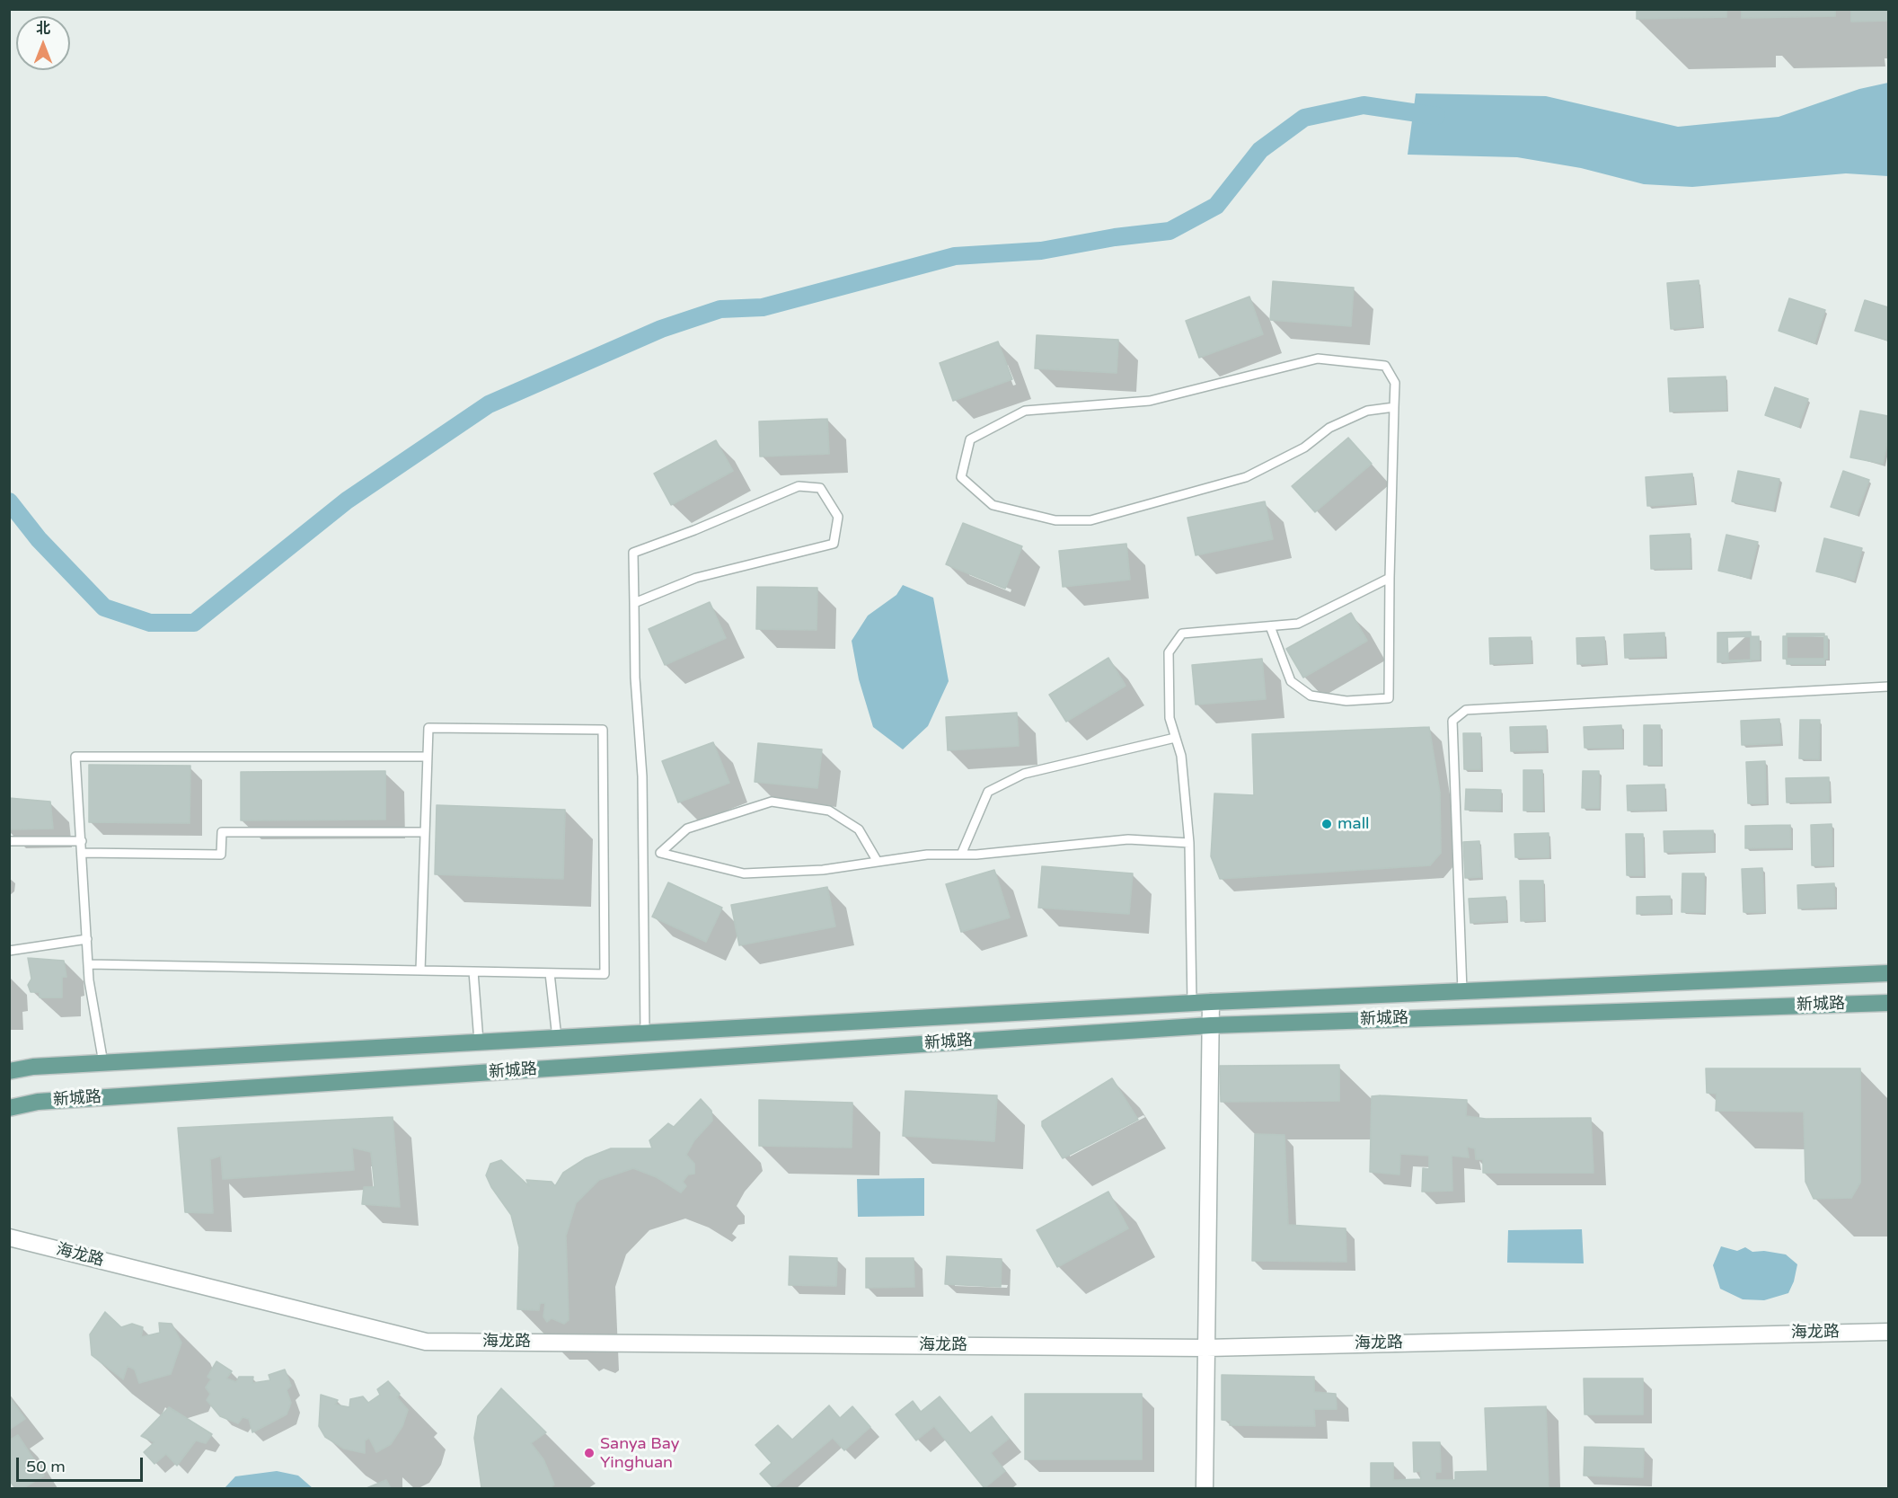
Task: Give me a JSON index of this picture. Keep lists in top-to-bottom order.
{
  "streets": {
    "main road": ["新城路"],
    "street": ["海龙路"]
  },
  "places": ["mall", "Sanya Bay Yinghuan"],
  "scale_bar": "50 m",
  "north": "top"
}
